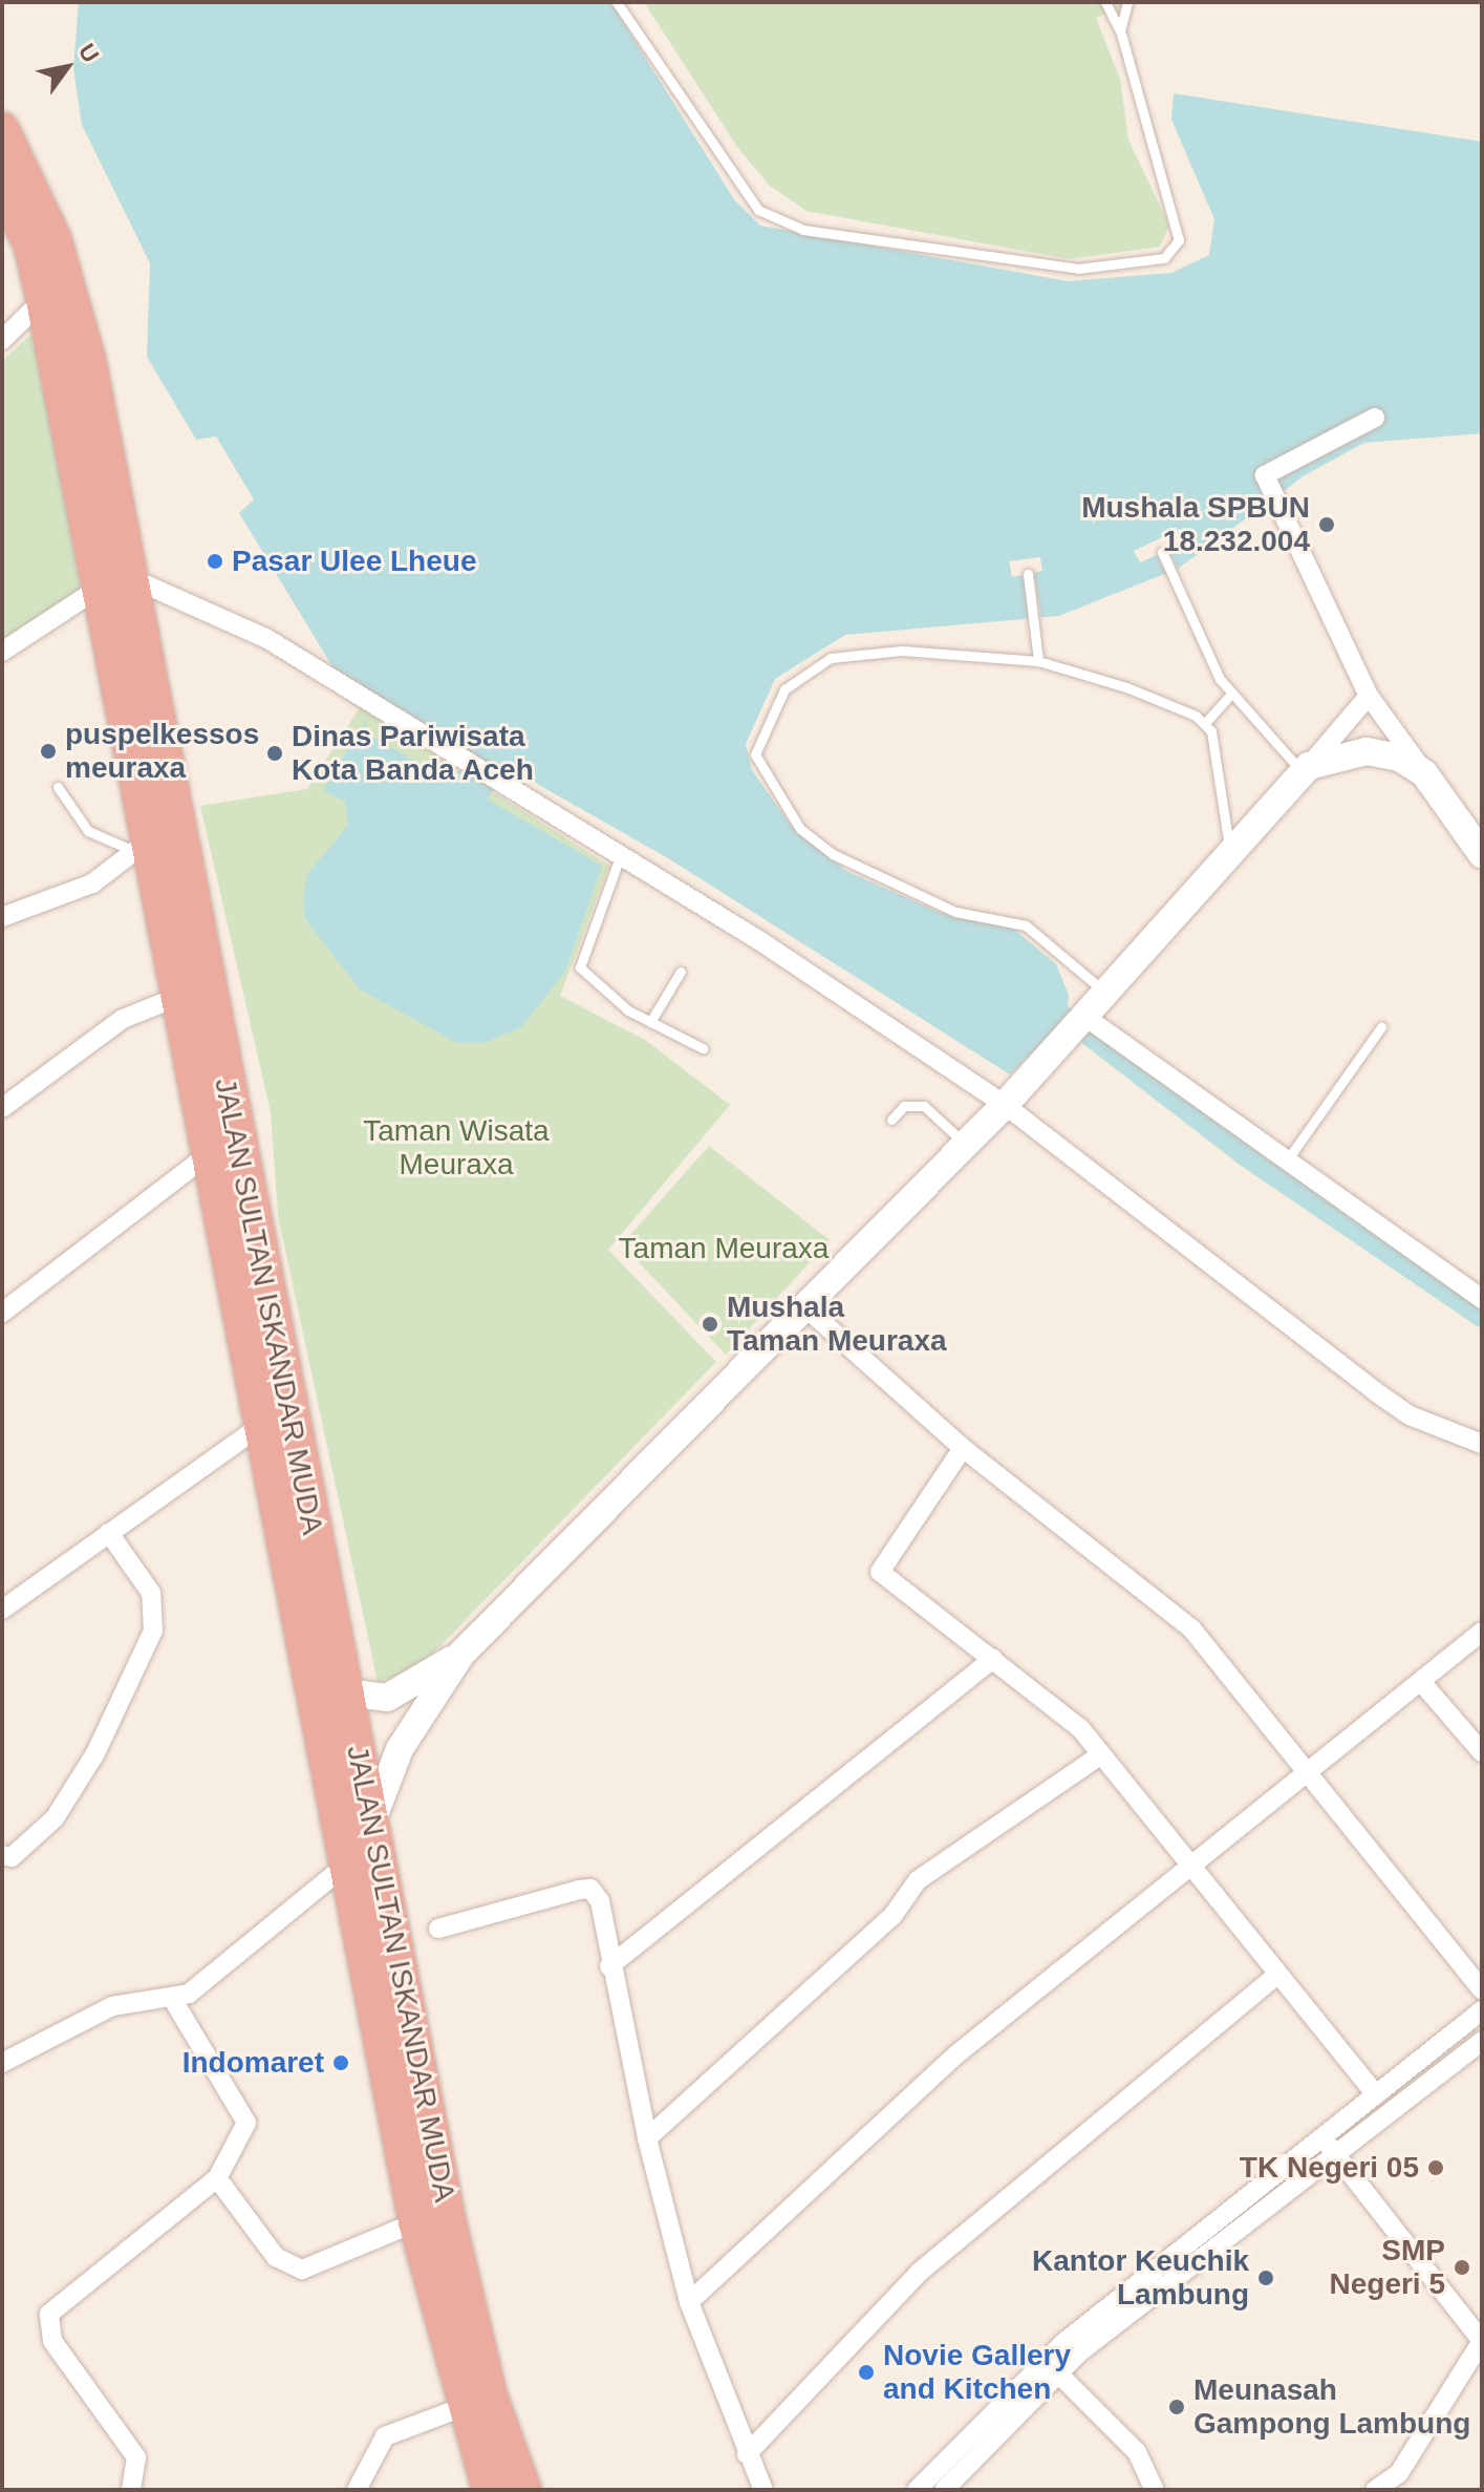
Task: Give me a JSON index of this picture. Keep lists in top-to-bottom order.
{
  "streets": {
    "highway": ["JALAN SULTAN ISKANDAR MUDA"]
  },
  "parks": ["Taman Wisata Meuraxa", "Taman Meuraxa"],
  "places": [
    "Mushala SPBUN 18.232.004",
    "Pasar Ulee Lheue",
    "puspelkessos meuraxa",
    "Dinas Pariwisata Kota Banda Aceh",
    "Mushala Taman Meuraxa",
    "Indomaret",
    "TK Negeri 05",
    "SMP Negeri 5",
    "Kantor Keuchik Lambung",
    "Novie Gallery and Kitchen",
    "Meunasah Gampong Lambung"
  ],
  "north": "top right"
}
